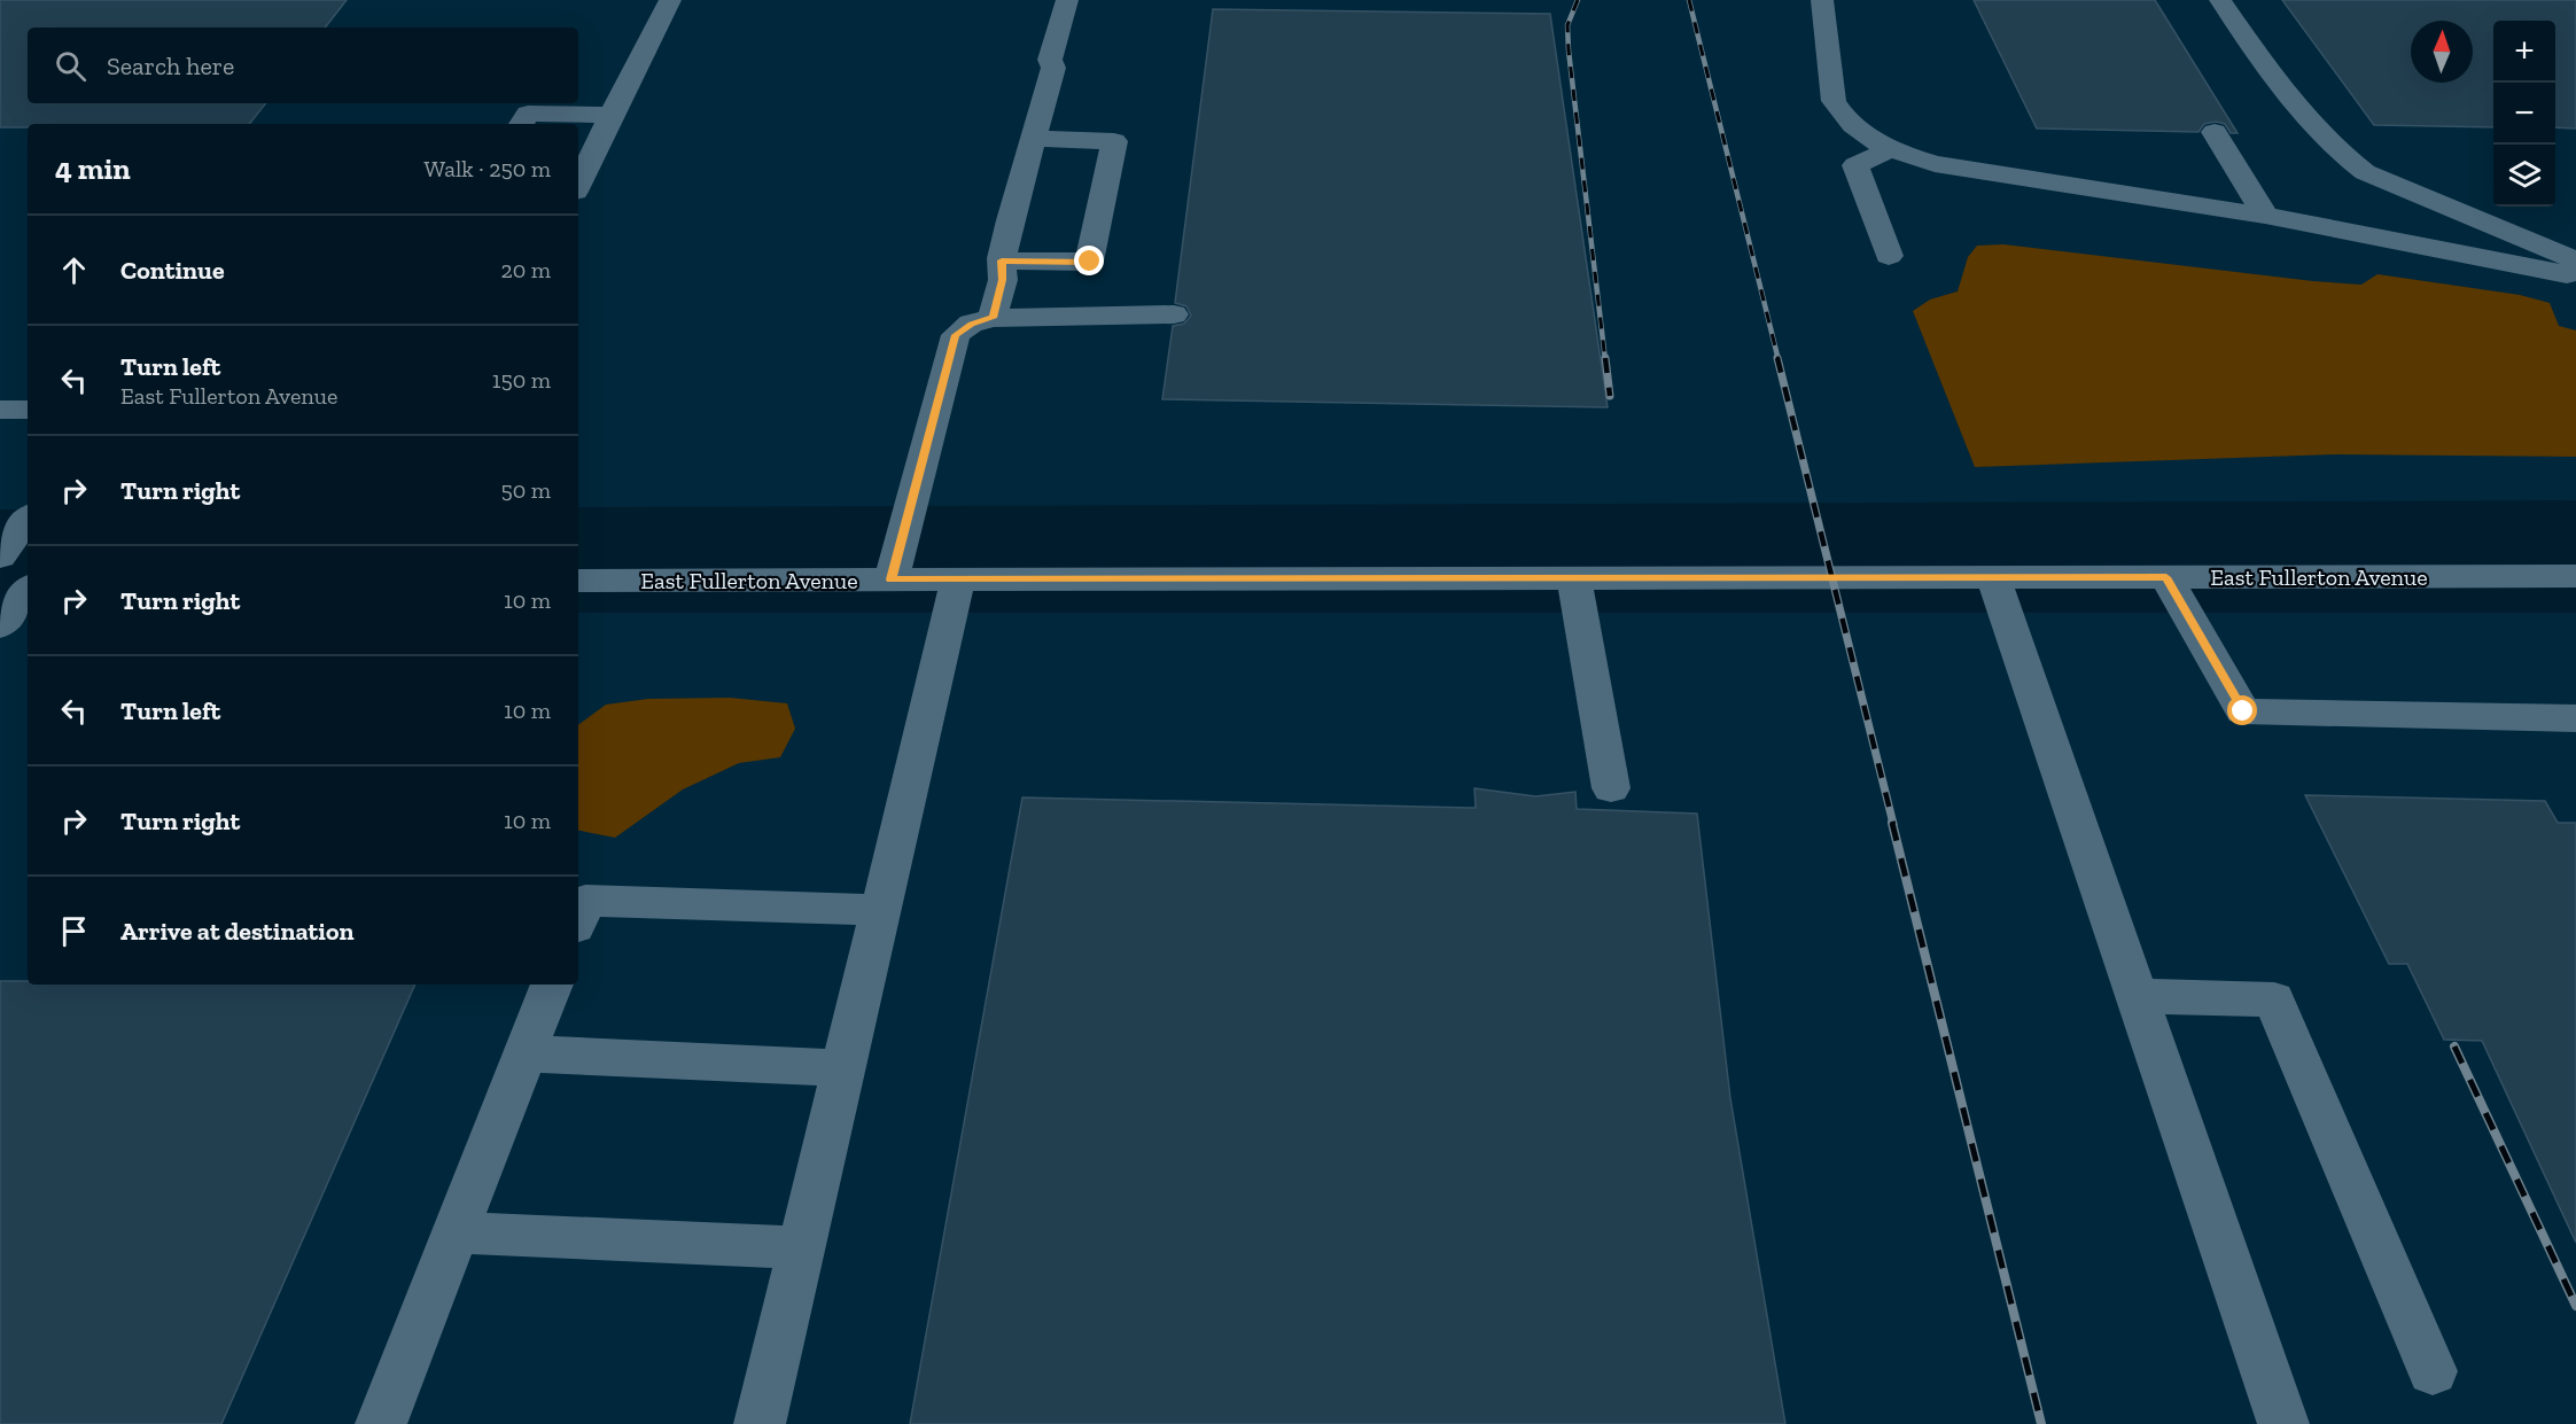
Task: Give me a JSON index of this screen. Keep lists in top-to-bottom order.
{
  "streets": {
    "street": ["East Fullerton Avenue"]
  },
  "north": "top",
  "page": {
    "map_buttons": ["+", "−"],
    "search": "Search here",
    "heading": ["4 min", "Walk · 250 m"],
    "list": [
      ["Continue", "20 m"],
      ["Turn left", "East Fullerton Avenue", "150 m"],
      ["Turn right", "50 m"],
      ["Turn right", "10 m"],
      ["Turn left", "10 m"],
      ["Turn right", "10 m"],
      "Arrive at destination"
    ]
  }
}
